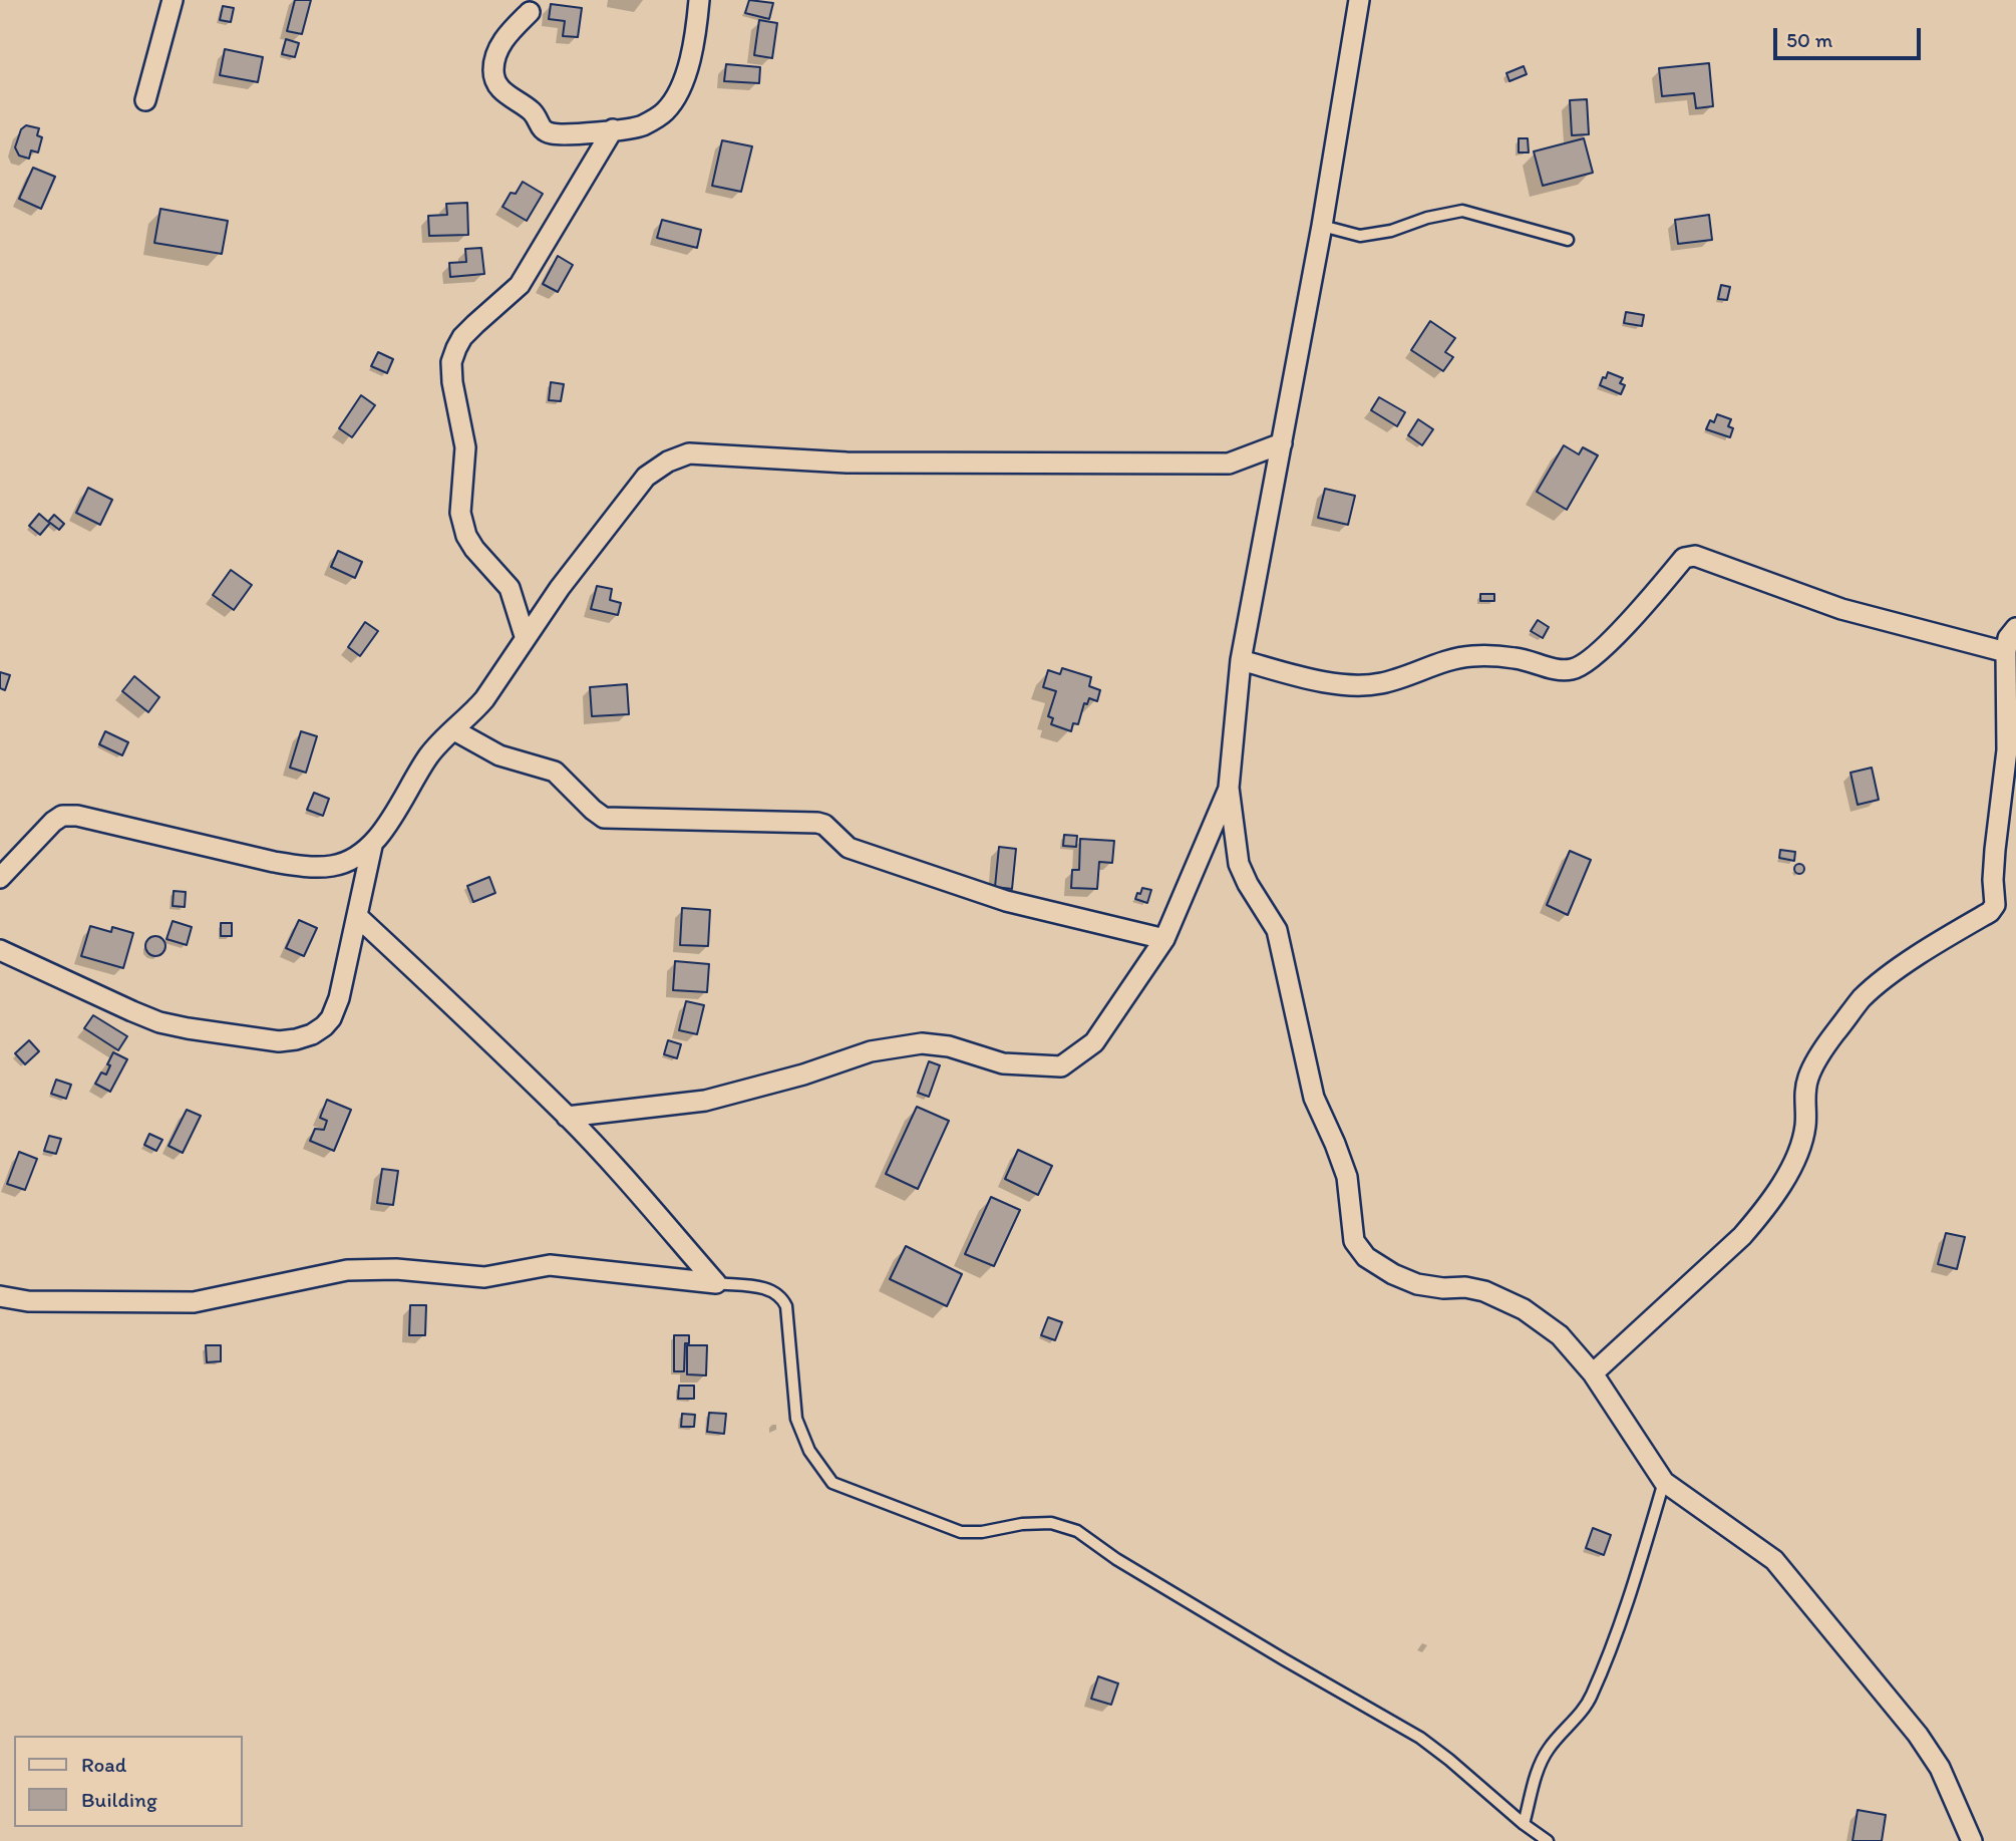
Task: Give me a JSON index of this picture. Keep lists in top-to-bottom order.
{
  "legend": ["Road", "Building"],
  "scale_bar": "50 m"
}
